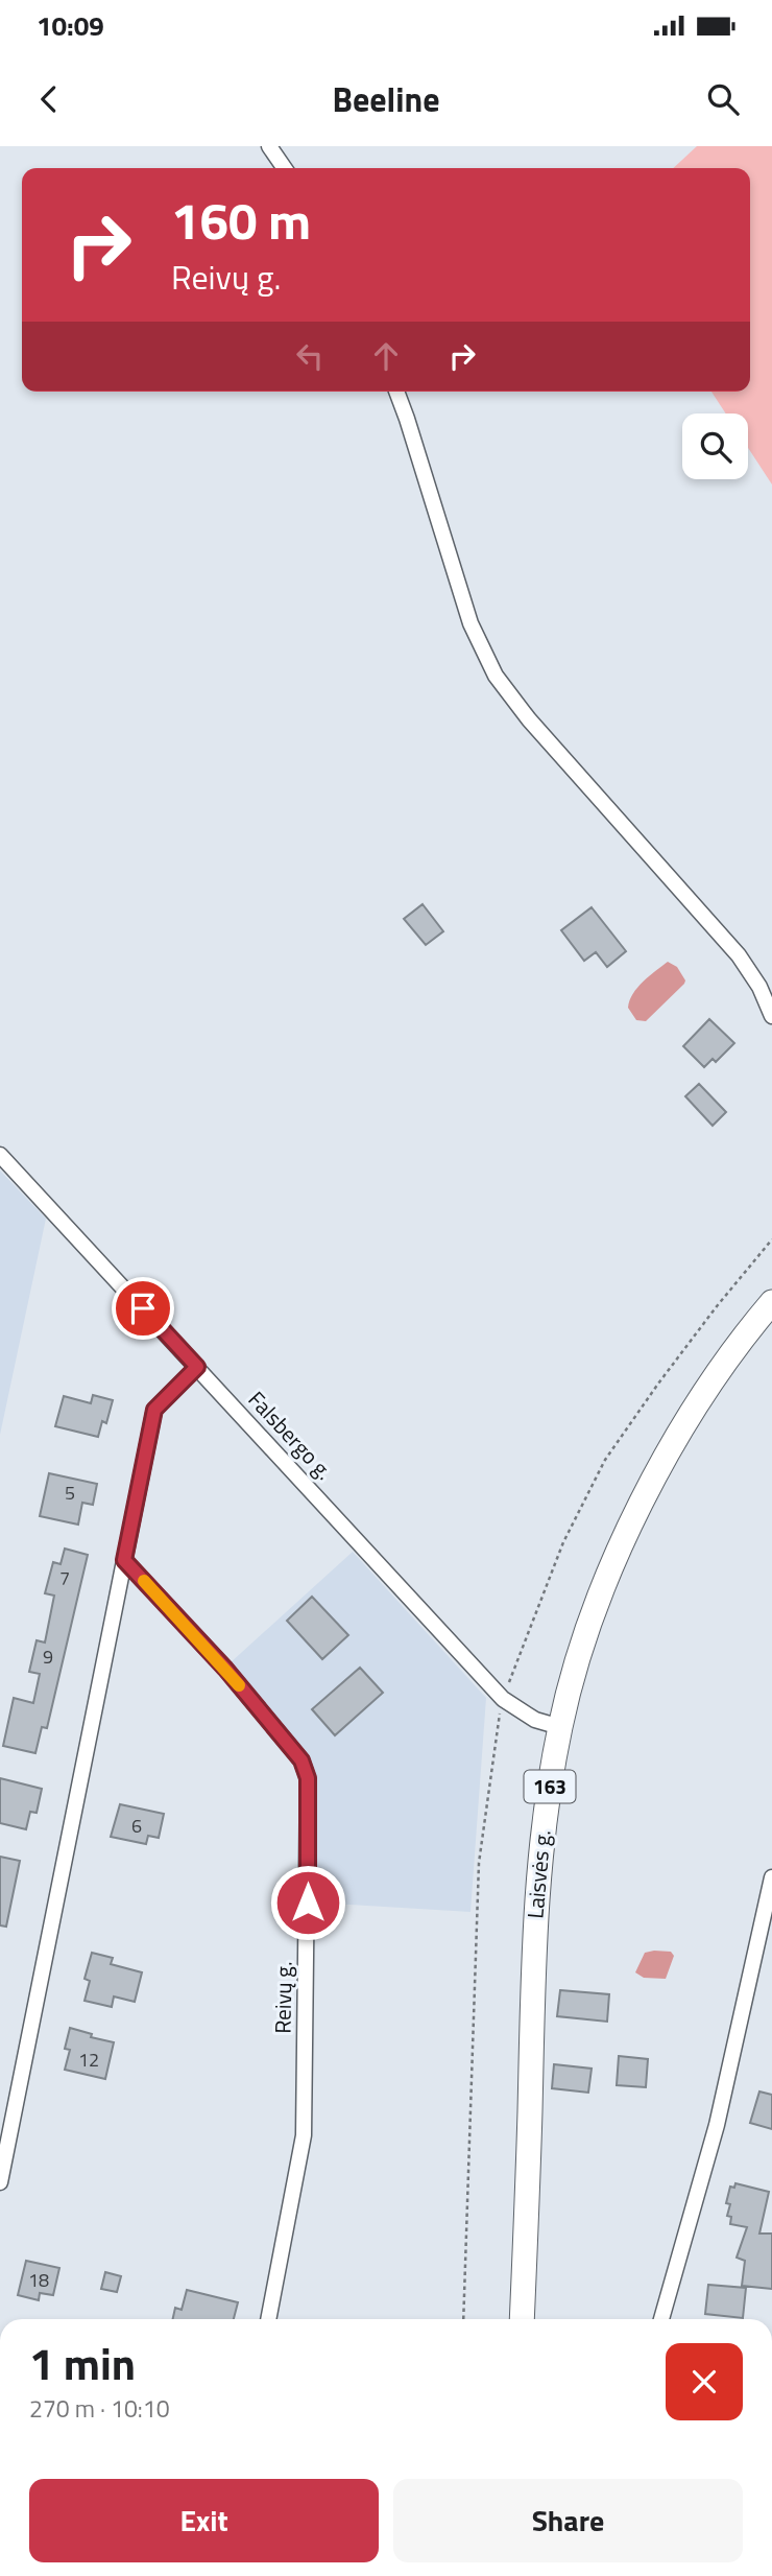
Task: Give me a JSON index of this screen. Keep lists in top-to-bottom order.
{
  "streets": {
    "main road": ["163", "Laisvės g."],
    "street": ["Falsbergo g.", "Reivų g."]
  },
  "crossings": [
    ["Falsbergo g.", "Laisvės g."]
  ],
  "house_numbers": [
    "5",
    "7",
    "9",
    "6",
    "12",
    "18"
  ],
  "page": {
    "status": "10:09",
    "header": "Beeline",
    "turn": ["160 m", "Reivų g."],
    "heading": ["1 min", "270 m · 10:10"],
    "buttons": ["Exit", "Share"]
  }
}
